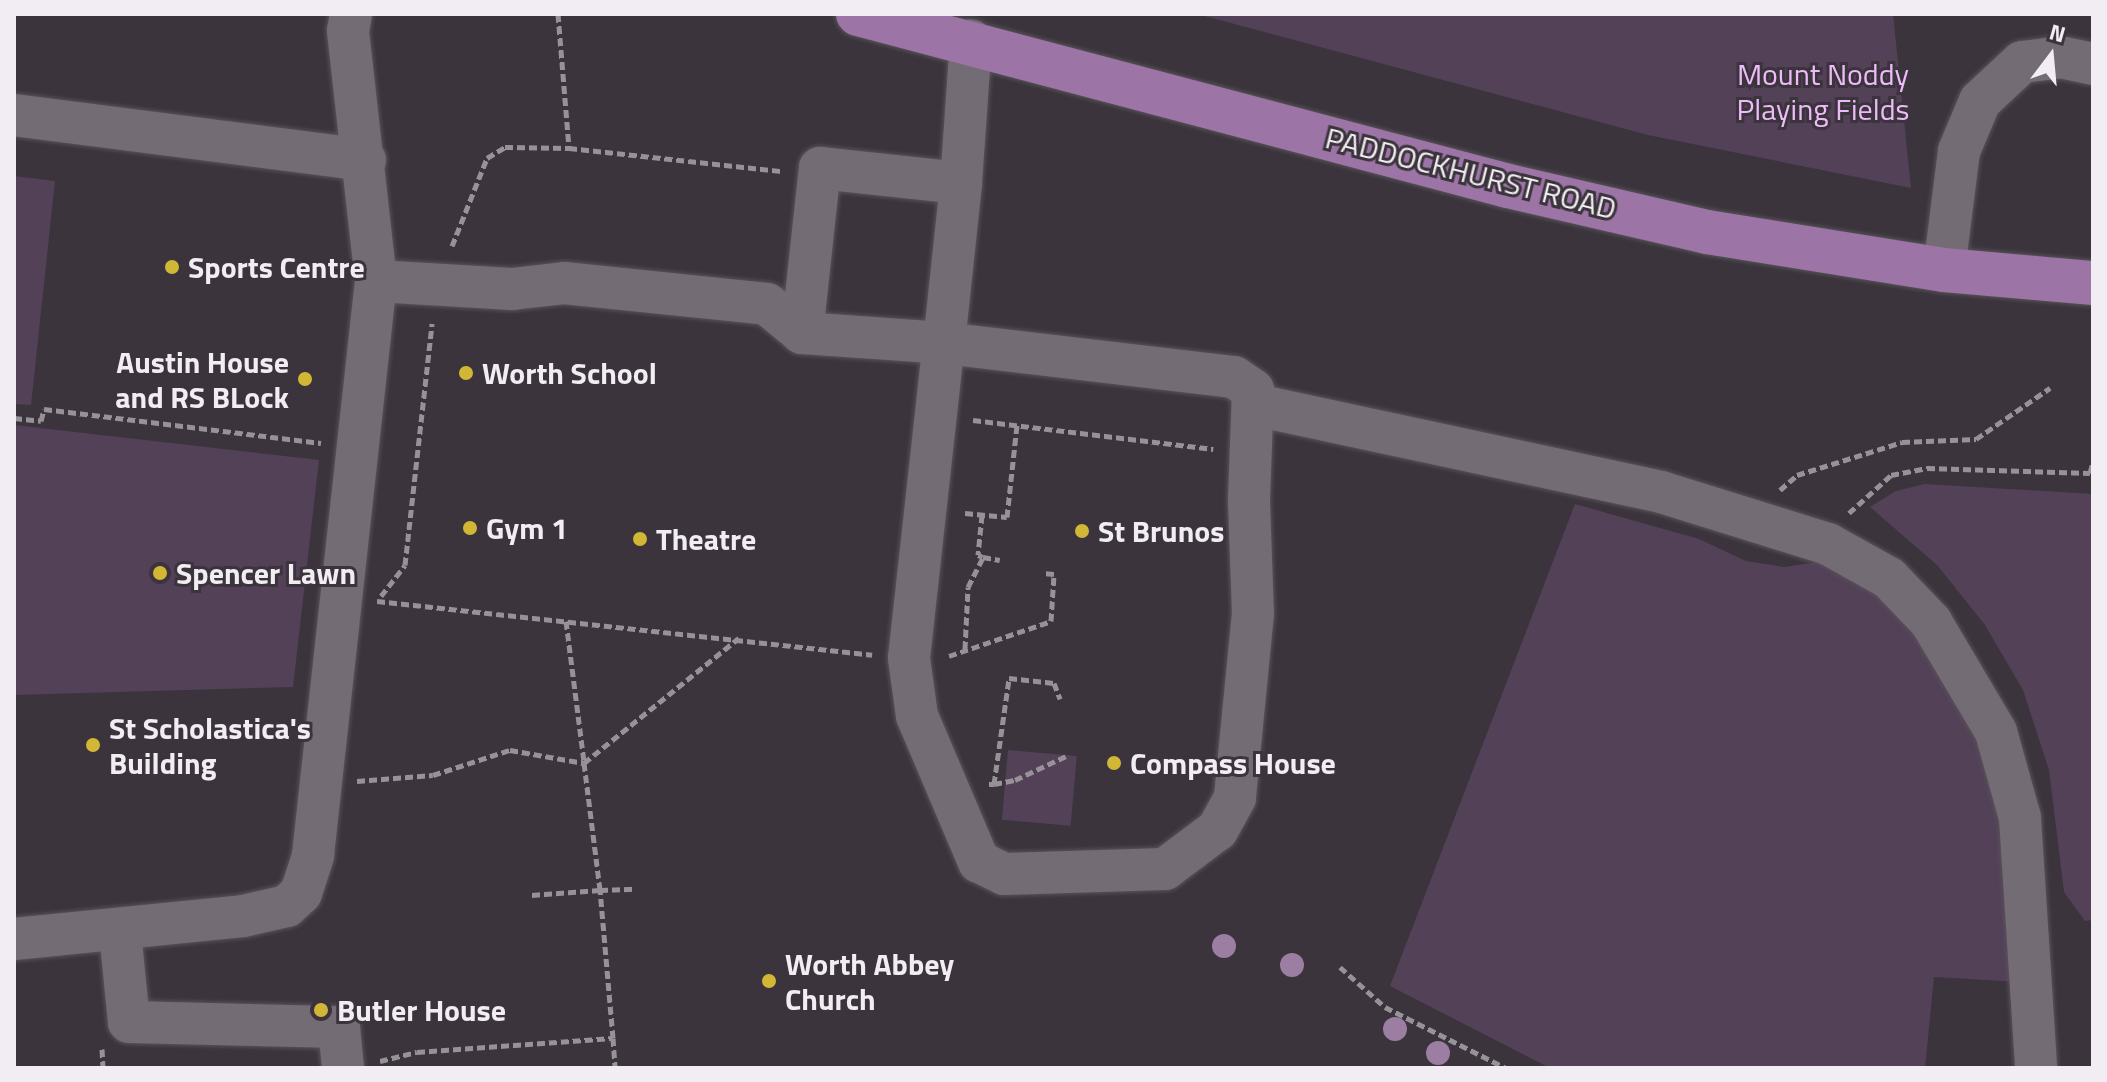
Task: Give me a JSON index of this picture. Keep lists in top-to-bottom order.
{
  "streets": {
    "main road": ["PADDOCKHURST ROAD"]
  },
  "parks": ["Mount Noddy Playing Fields"],
  "places": [
    "Sports Centre",
    "Worth School",
    "Austin House and RS BLock",
    "Gym 1",
    "St Brunos",
    "Theatre",
    "Spencer Lawn",
    "St Scholastica's Building",
    "Compass House",
    "Worth Abbey Church",
    "Butler House"
  ],
  "north": "top"
}
